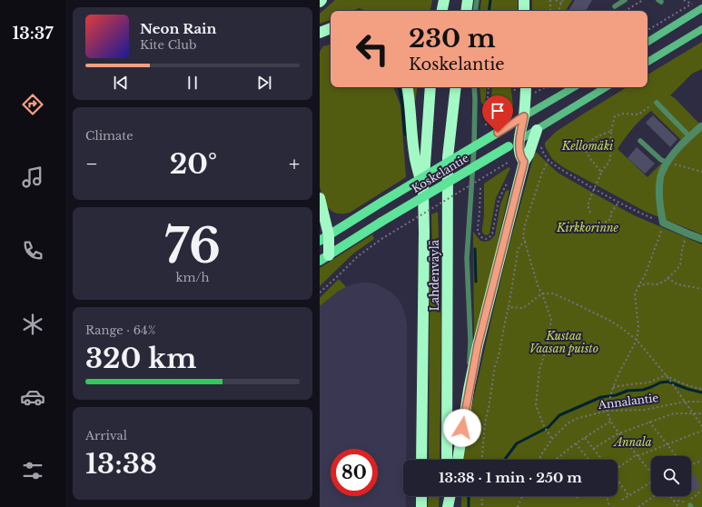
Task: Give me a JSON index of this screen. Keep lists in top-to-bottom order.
{
  "streets": {
    "highway": ["Lahdenväylä"],
    "main road": ["Koskelantie"],
    "path": ["Annalantie"]
  },
  "parks": [
    "Kellomäki",
    "Kirkkorinne",
    "Kustaa Vaasan puisto",
    "Annala"
  ],
  "page": {
    "tabs": "13:37",
    "turn": ["230 m", "Koskelantie"],
    "song": ["Neon Rain", "Kite Club"],
    "tile": [
      "Climate",
      ["76", "km/h"],
      ["Range · 64%", "320 km"],
      ["Arrival", "13:38"]
    ],
    "heat": ["−", "20°", "+"],
    "limit": "80",
    "trip": "13:38 · 1 min · 250 m"
  }
}
